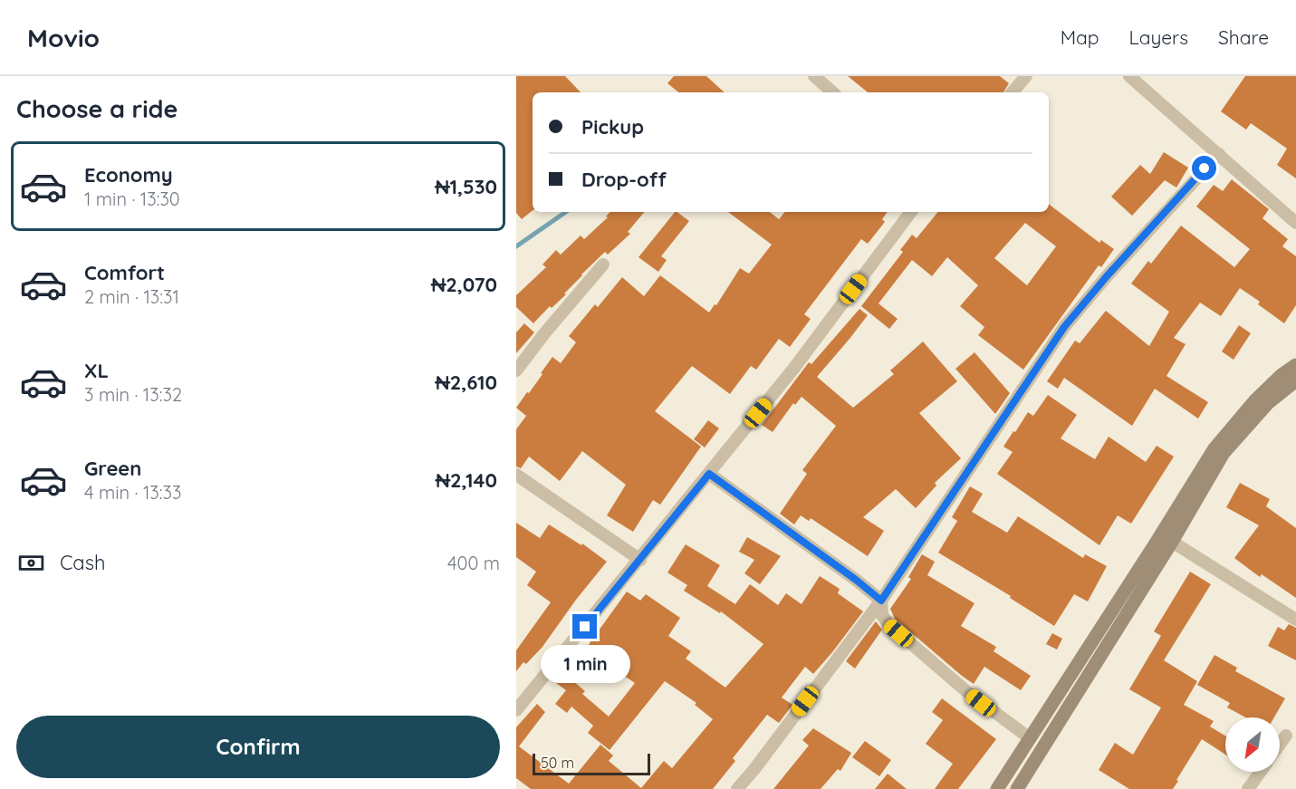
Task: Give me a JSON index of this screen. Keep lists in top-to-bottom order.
{
  "scale_bar": "50 m",
  "north": "bottom left",
  "page": {
    "header": "Movio",
    "nav": ["Map", "Layers", "Share"],
    "heading": "Choose a ride",
    "banner": ["Pickup", "Drop-off"],
    "list": [
      {
        "name": "Economy",
        "note": "1 min · 13:30",
        "value": "₦1,530"
      },
      {
        "name": "Comfort",
        "note": "2 min · 13:31",
        "value": "₦2,070"
      },
      {
        "name": "XL",
        "note": "3 min · 13:32",
        "value": "₦2,610"
      },
      {
        "name": "Green",
        "note": "4 min · 13:33",
        "value": "₦2,140"
      }
    ],
    "pay": ["Cash", "400 m"],
    "bubble": "1 min",
    "buttons": "Confirm",
    "scale": "50 m"
  }
}
